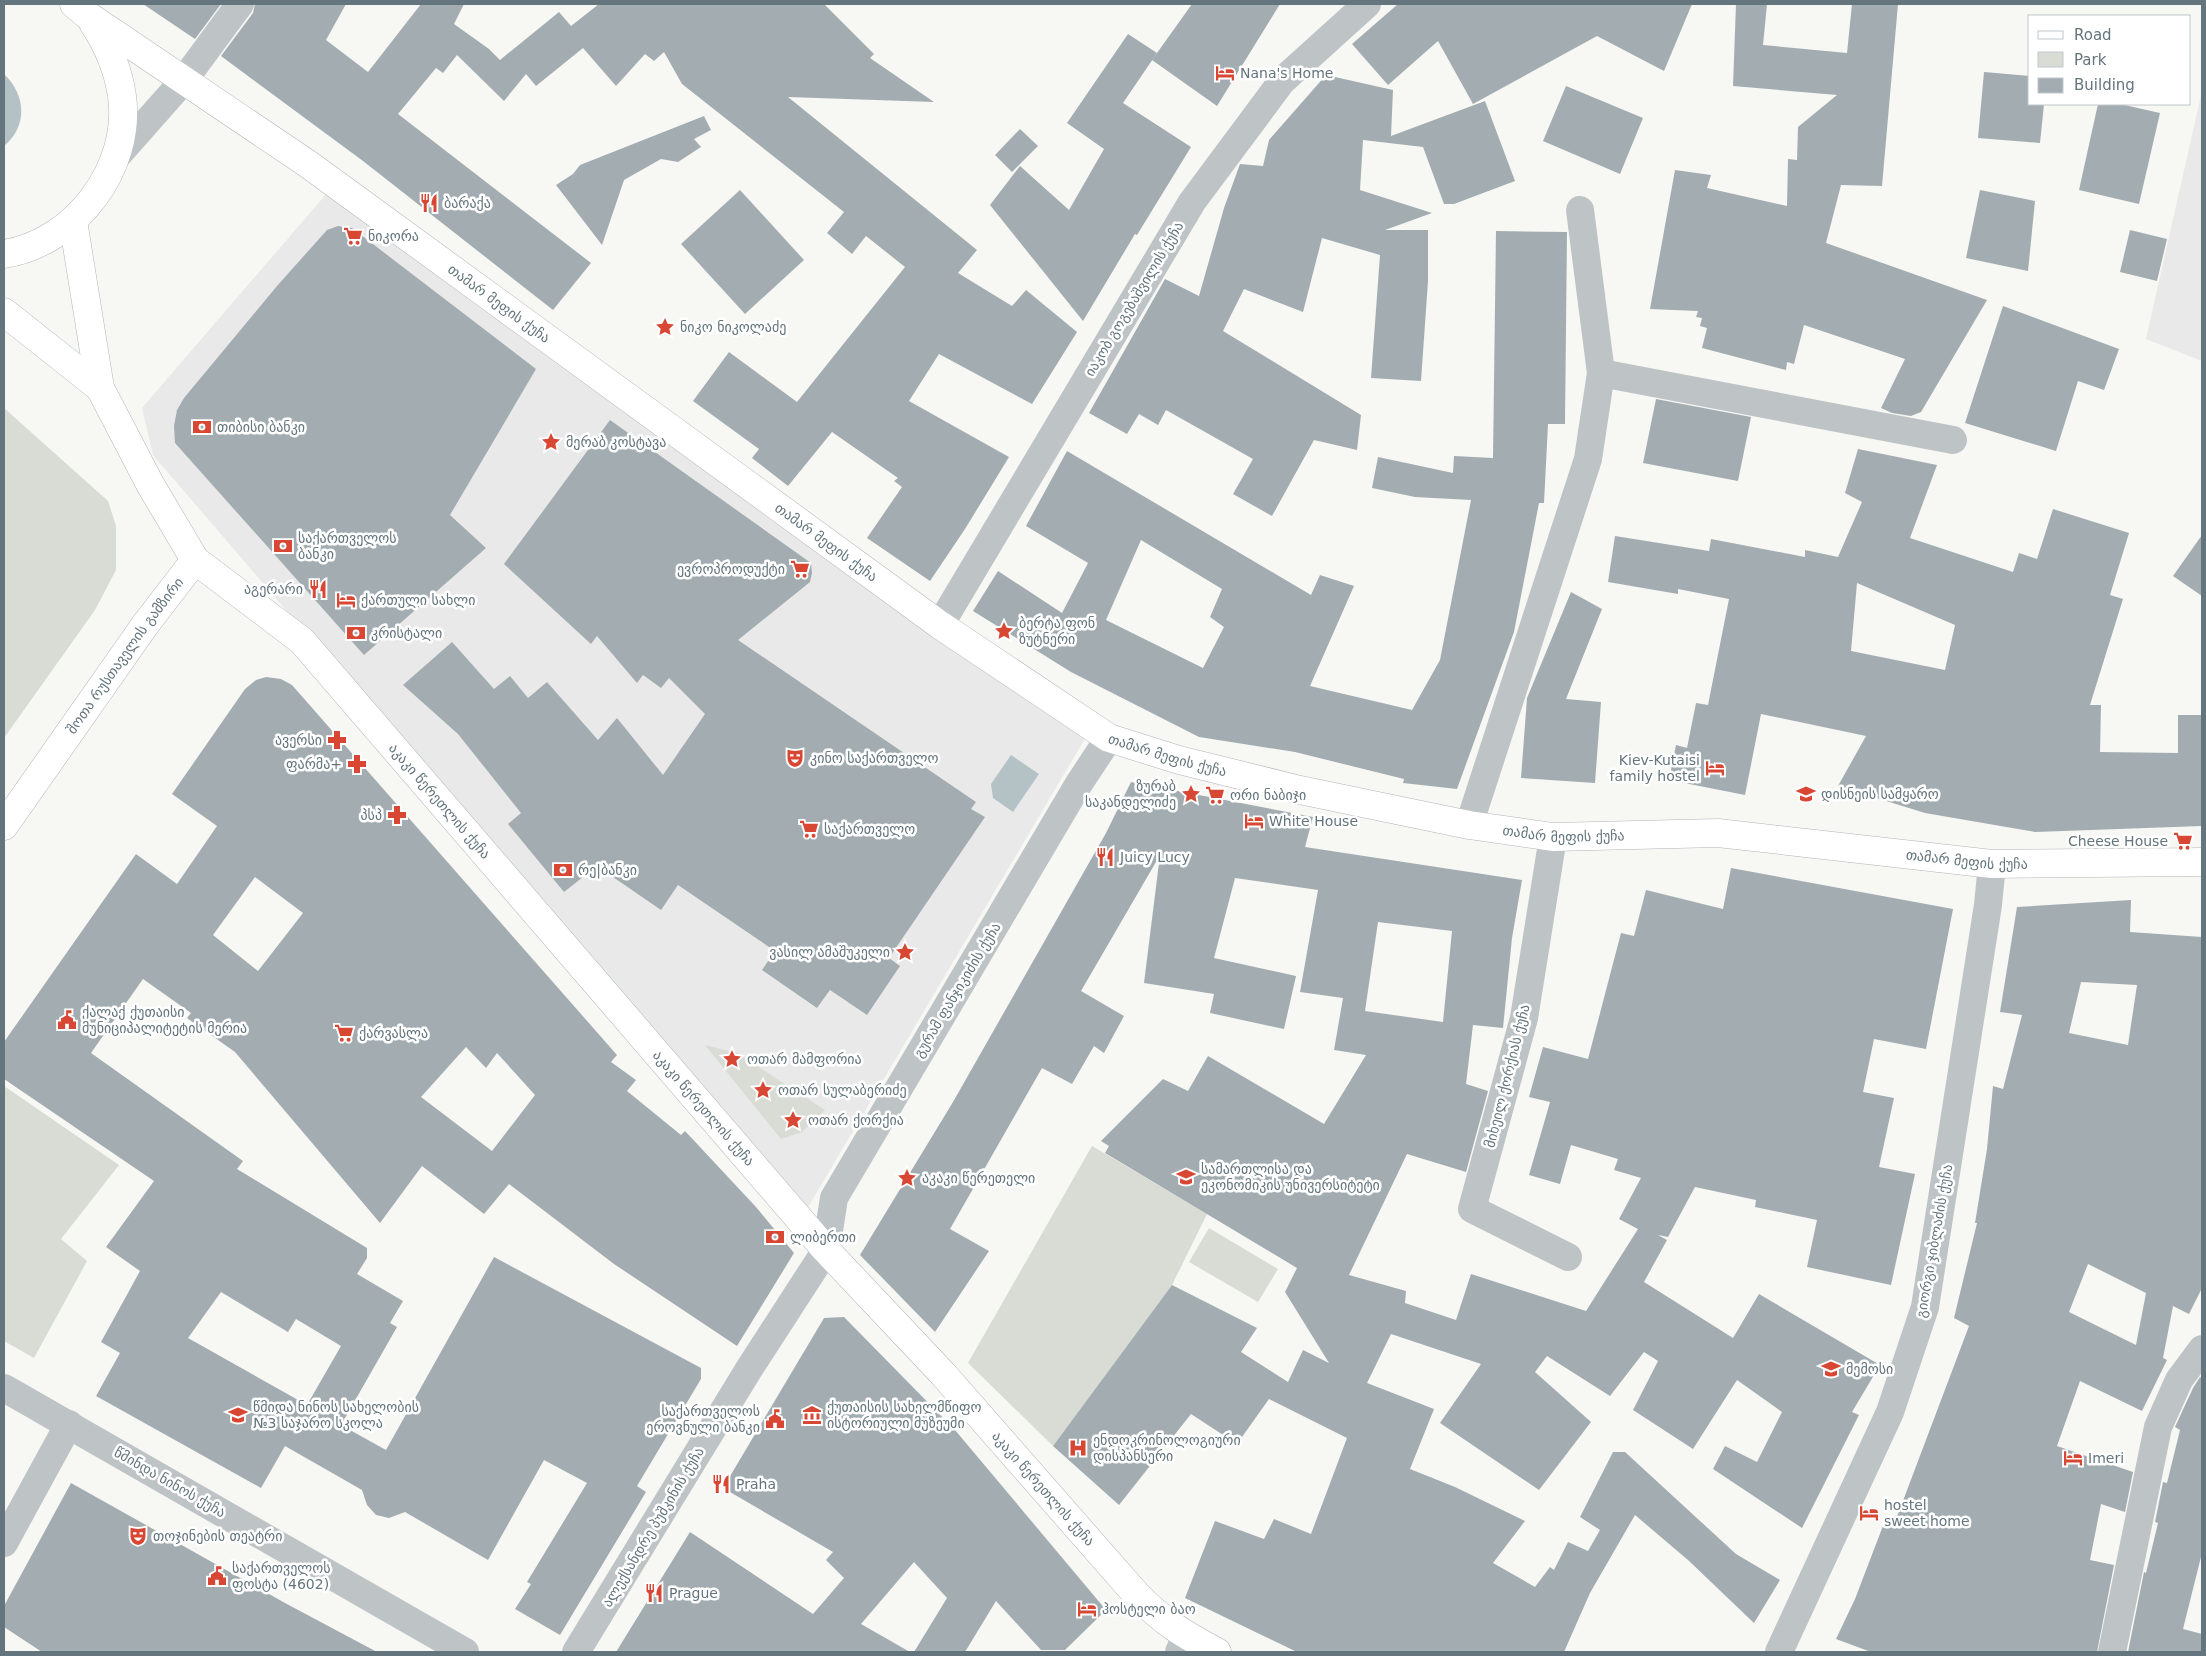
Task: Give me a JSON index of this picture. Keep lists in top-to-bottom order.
{
  "streets": {
    "main road": ["თამარ მეფის ქუჩა", "შოთა რუსთაველის გამზირი", "აკაკი წერეთლის ქუჩა"],
    "street": [
      "იაკობ გოგებაშვილის ქუჩა",
      "გურამ ფანჯიკიძის ქუჩა",
      "მიხეილ ქორქიას ქუჩა",
      "გიორგი ჯიბლაძის ქუჩა",
      "წმინდა ნინოს ქუჩა",
      "ალექსანდრე პუშკინის ქუჩა"
    ]
  },
  "crossings": [
    ["იაკობ გოგებაშვილის ქუჩა", "თამარ მეფის ქუჩა"],
    ["თამარ მეფის ქუჩა", "გურამ ფანჯიკიძის ქუჩა"],
    ["თამარ მეფის ქუჩა", "მიხეილ ქორქიას ქუჩა"],
    ["თამარ მეფის ქუჩა", "გიორგი ჯიბლაძის ქუჩა"],
    ["შოთა რუსთაველის გამზირი", "აკაკი წერეთლის ქუჩა"],
    ["აკაკი წერეთლის ქუჩა", "გურამ ფანჯიკიძის ქუჩა"],
    ["აკაკი წერეთლის ქუჩა", "ალექსანდრე პუშკინის ქუჩა"],
    ["გურამ ფანჯიკიძის ქუჩა", "ალექსანდრე პუშკინის ქუჩა"]
  ],
  "places": {
    "hotel": [
      "Nana's Home",
      "ქართული სახლი",
      "Kiev-Kutaisi family hostel",
      "White House",
      "Imeri",
      "hostel sweet home",
      "ჰოსტელი ბაო"
    ],
    "restaurant": [
      "ბარაქა",
      "აგერარი",
      "Juicy Lucy",
      "Praha",
      "Prague"
    ],
    "supermarket": [
      "ნიკორა",
      "ევროპროდუქტი",
      "ორი ნაბიჯი",
      "საქართველო",
      "Cheese House",
      "ქარვასლა"
    ],
    "place": [
      "ნიკო ნიკოლაძე",
      "მერაბ კოსტავა",
      "ბერტა ფონ ზუტნერი",
      "ზურაბ საკანდელიძე",
      "ვასილ ამაშუკელი",
      "ოთარ მამფორია",
      "ოთარ სულაბერიძე",
      "ოთარ ქორქია",
      "აკაკი წერეთელი"
    ],
    "bank": [
      "თიბისი ბანკი",
      "საქართველოს ბანკი",
      "კრისტალი",
      "რე|ბანკი",
      "ლიბერთი"
    ],
    "pharmacy": ["ავერსი", "ფარმა+", "პსპ"],
    "theatre": ["კინო საქართველო", "თოჯინების თეატრი"],
    "school or university": [
      "დისნეის სამყარო",
      "სამართლისა და ეკონომიკის უნივერსიტეტი",
      "მემოსი",
      "წმიდა ნინოს სახელობის №3 საჯარო სკოლა"
    ],
    "public building": ["ქალაქ ქუთაისი მუნიციპალიტეტის მერია", "საქართველოს ეროვნული ბანკი", "საქართველოს ფოსტა (4602)"],
    "museum": ["ქუთაისის სახელმწიფო ისტორიული მუზეუმი"],
    "hospital": ["ენდოკრინოლოგიური დისპანსერი"]
  },
  "legend": ["Road", "Park", "Building"]
}
